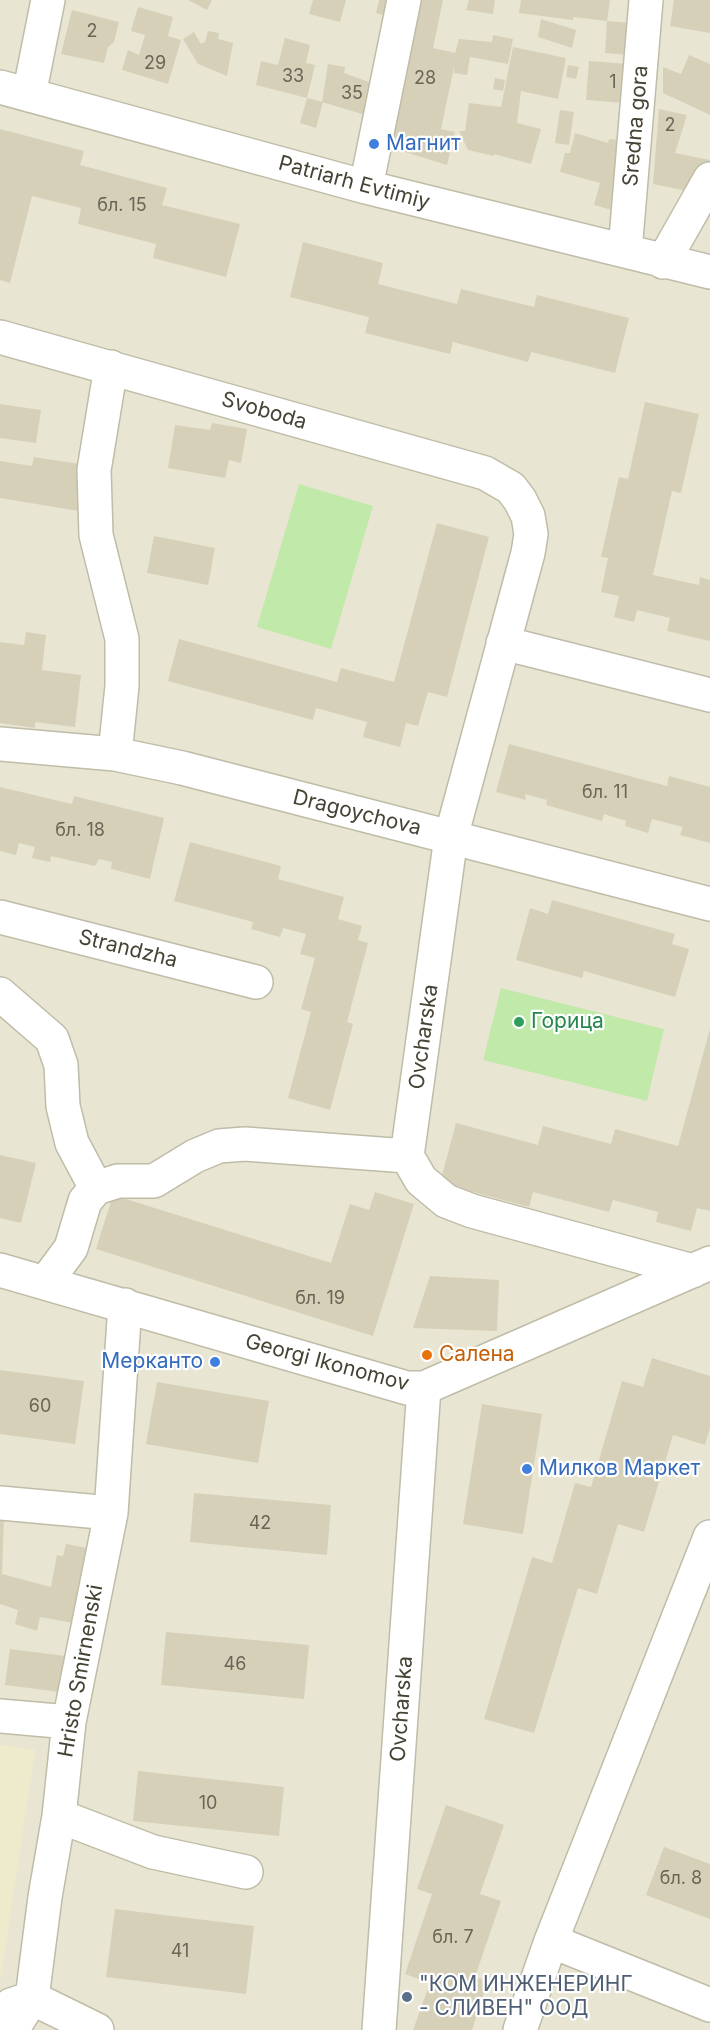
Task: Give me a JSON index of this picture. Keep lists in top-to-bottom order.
{
  "streets": {
    "street": [
      "Sredna gora",
      "Patriarh Evtimiy",
      "Svoboda",
      "Dragoychova",
      "Strandzha",
      "Ovcharska",
      "Georgi Ikonomov",
      "Hristo Smirnenski"
    ]
  },
  "crossings": [
    ["Sredna gora", "Patriarh Evtimiy"],
    ["Svoboda", "Ovcharska"],
    ["Dragoychova", "Ovcharska"],
    ["Ovcharska", "Georgi Ikonomov"],
    ["Georgi Ikonomov", "Hristo Smirnenski"]
  ],
  "places": [
    "Магнит",
    "Горица",
    "Салена",
    "Мерканто",
    "Милков Маркет",
    "\"КОМ ИНЖЕНЕРИНГ - СЛИВЕН\" ООД"
  ],
  "house_numbers": [
    "2",
    "29",
    "33",
    "28",
    "1",
    "35",
    "2",
    "бл. 15",
    "бл. 11",
    "бл. 18",
    "бл. 19",
    "60",
    "42",
    "46",
    "10",
    "бл. 8",
    "бл. 7",
    "41"
  ]
}
